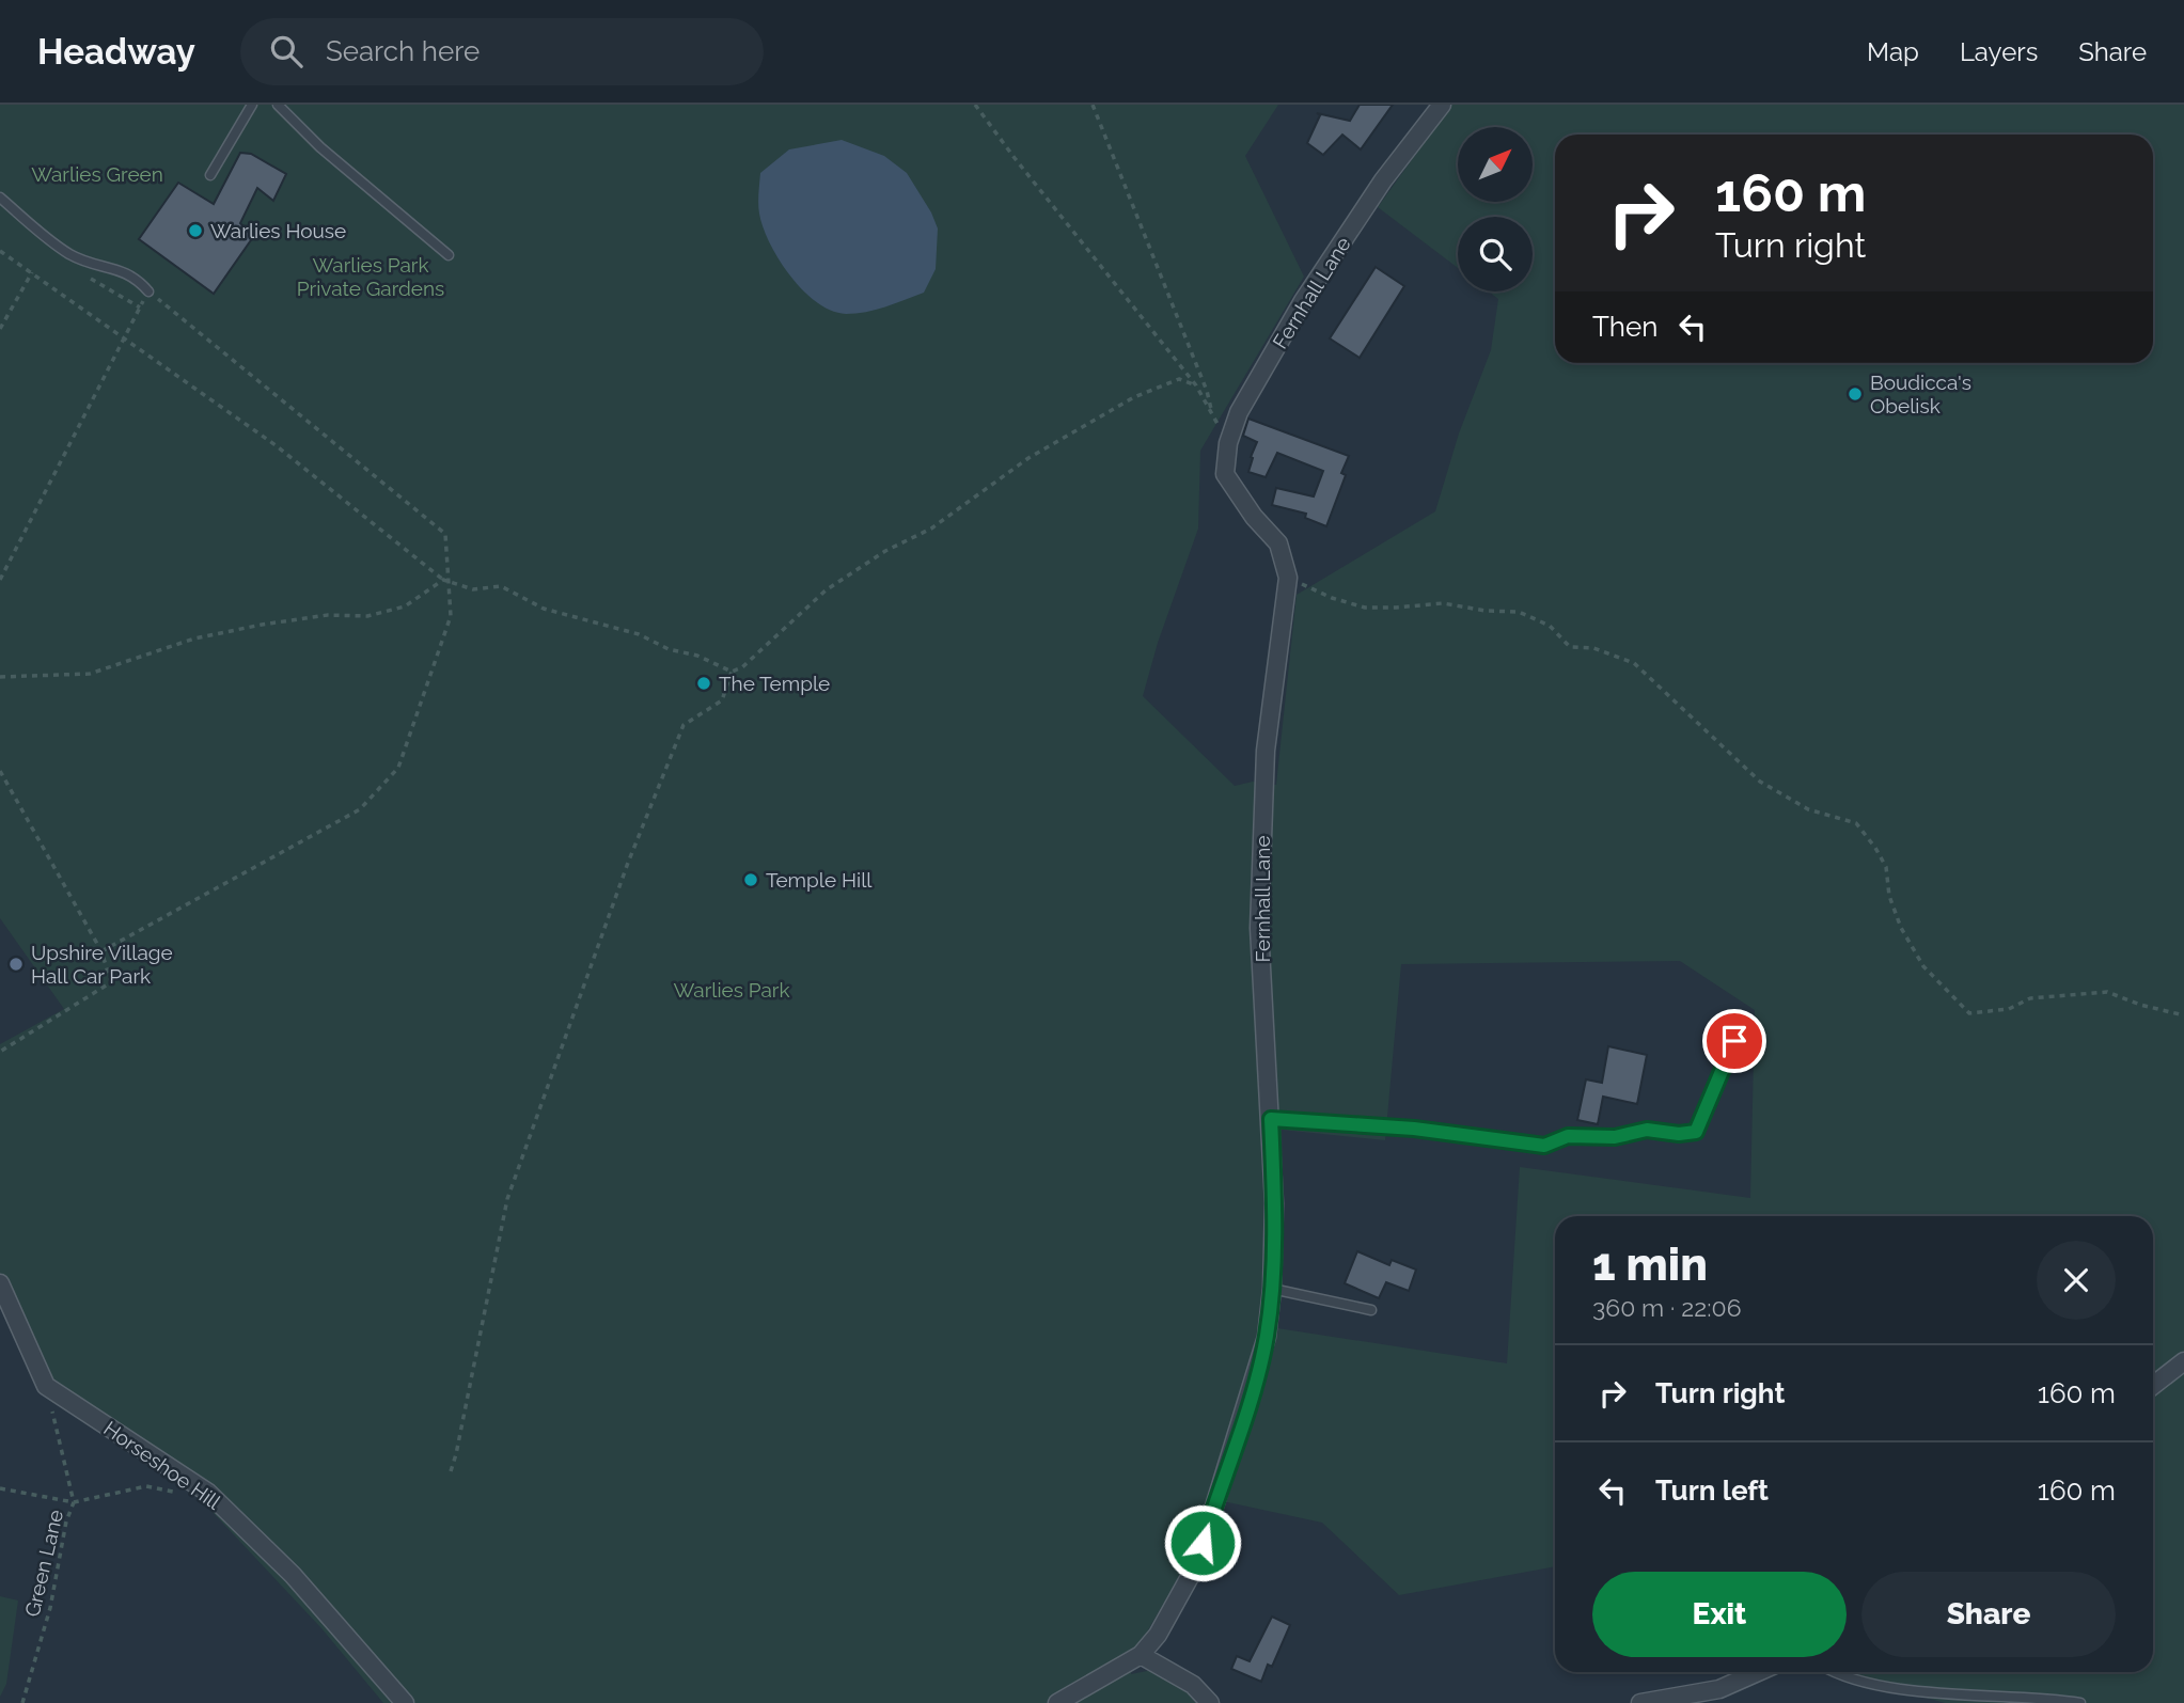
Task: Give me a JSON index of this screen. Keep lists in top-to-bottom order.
{
  "streets": {
    "street": ["Fernhall Lane", "Horseshoe Hill"],
    "path": ["Green Lane"]
  },
  "crossings": [
    ["Horseshoe Hill", "Green Lane"]
  ],
  "parks": ["Warlies Green", "Warlies Park Private Gardens", "Warlies Park"],
  "places": [
    "Warlies House",
    "Boudicca's Obelisk",
    "The Temple",
    "Temple Hill",
    "Upshire Village Hall Car Park"
  ],
  "north": "top right",
  "page": {
    "header": "Headway",
    "search": "Search here",
    "nav": ["Map", "Layers", "Share"],
    "turn": ["160 m", "Turn right"],
    "then": "Then",
    "heading": ["1 min", "360 m · 22:06"],
    "list": [
      {
        "name": "Turn right",
        "value": "160 m"
      },
      {
        "name": "Turn left",
        "value": "160 m"
      }
    ],
    "buttons": ["Exit", "Share"]
  }
}
